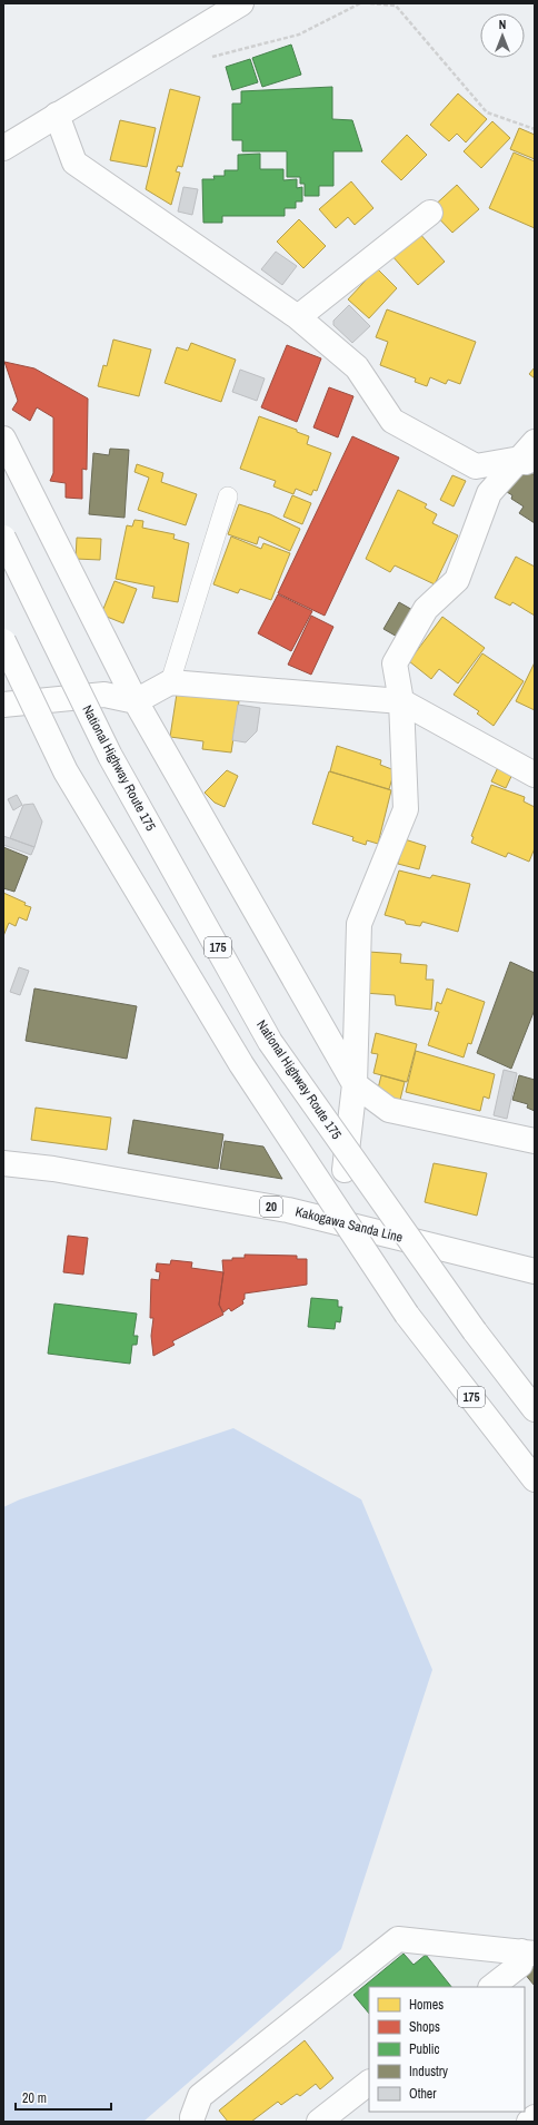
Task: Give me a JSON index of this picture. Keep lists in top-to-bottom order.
{
  "streets": {
    "main road": [
      "National Highway Route 175",
      "175",
      "20",
      "Kakogawa Sanda Line"
    ]
  },
  "legend": [
    "Homes",
    "Shops",
    "Public",
    "Industry",
    "Other"
  ],
  "scale_bar": "20 m",
  "north": "top"
}
